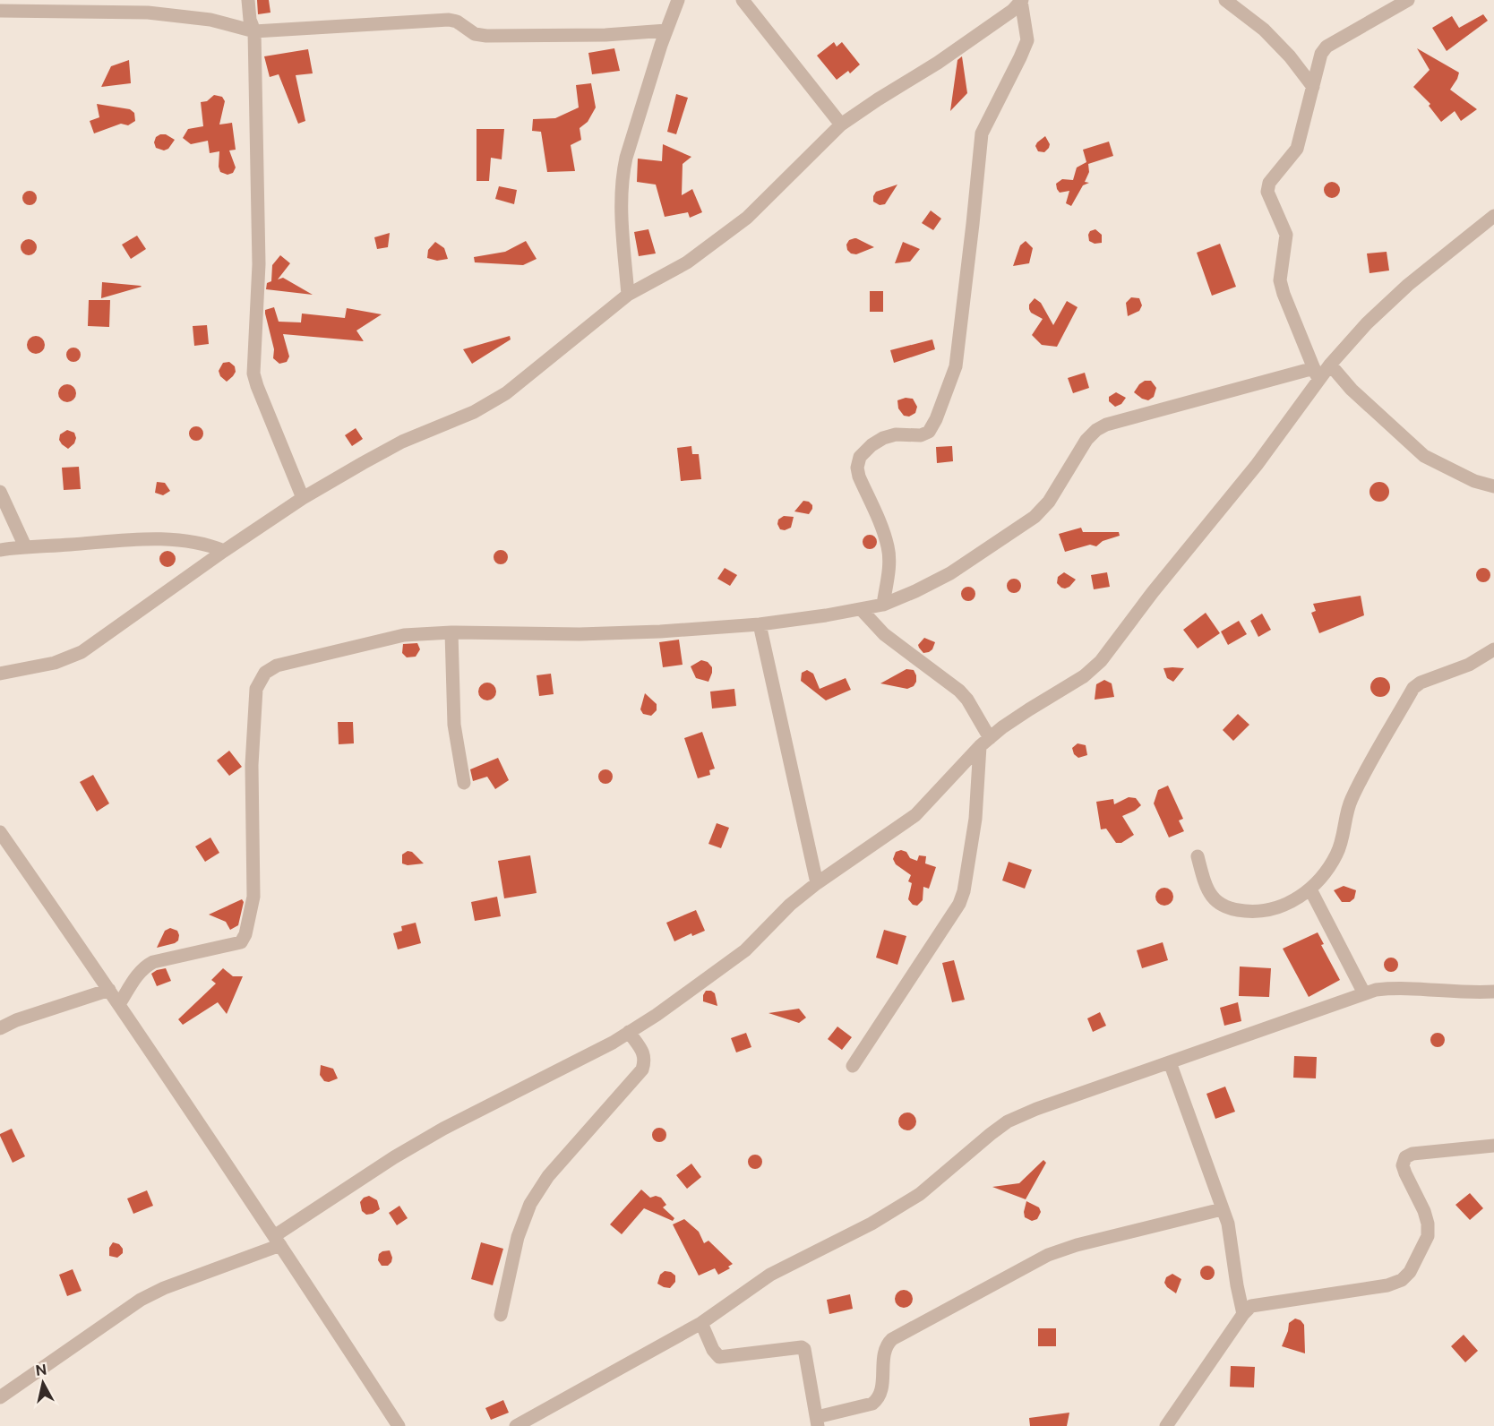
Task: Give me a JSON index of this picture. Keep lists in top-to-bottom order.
{
  "north": "top"
}
